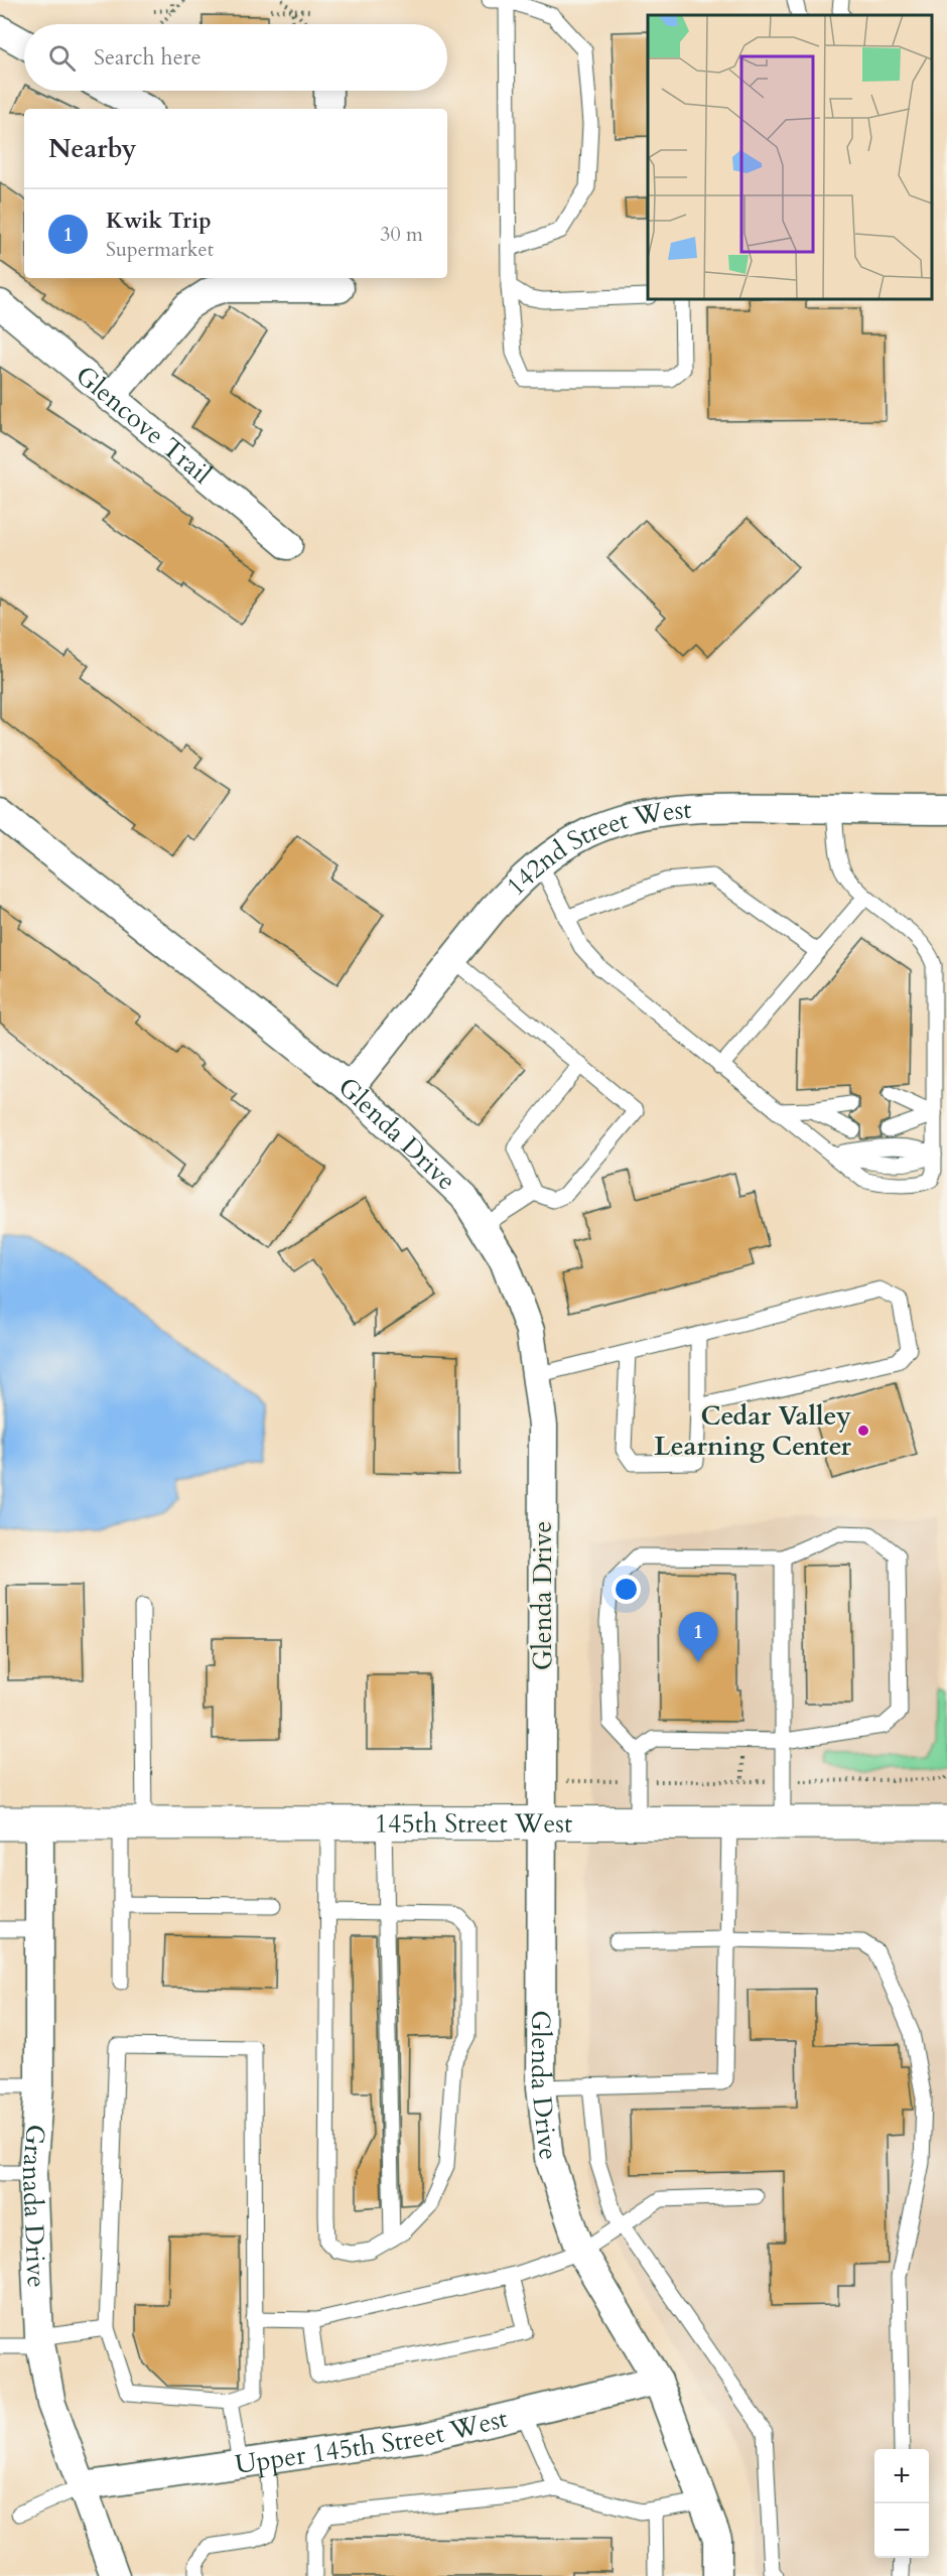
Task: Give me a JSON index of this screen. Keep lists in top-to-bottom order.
{
  "streets": {
    "street": [
      "Glencove Trail",
      "142nd Street West",
      "Glenda Drive",
      "145th Street West",
      "Granada Drive",
      "Upper 145th Street West"
    ]
  },
  "crossings": [
    ["142nd Street West", "Glenda Drive"],
    ["Glenda Drive", "145th Street West"],
    ["Glenda Drive", "Upper 145th Street West"],
    ["145th Street West", "Granada Drive"],
    ["Granada Drive", "Upper 145th Street West"]
  ],
  "places": ["Cedar Valley Learning Center"],
  "page": {
    "search": "Search here",
    "heading": "Nearby",
    "list": [
      {
        "mark": "1",
        "name": "Kwik Trip",
        "note": "Supermarket",
        "value": "30 m"
      }
    ],
    "pins": "1",
    "map_buttons": ["+", "−"]
  }
}
